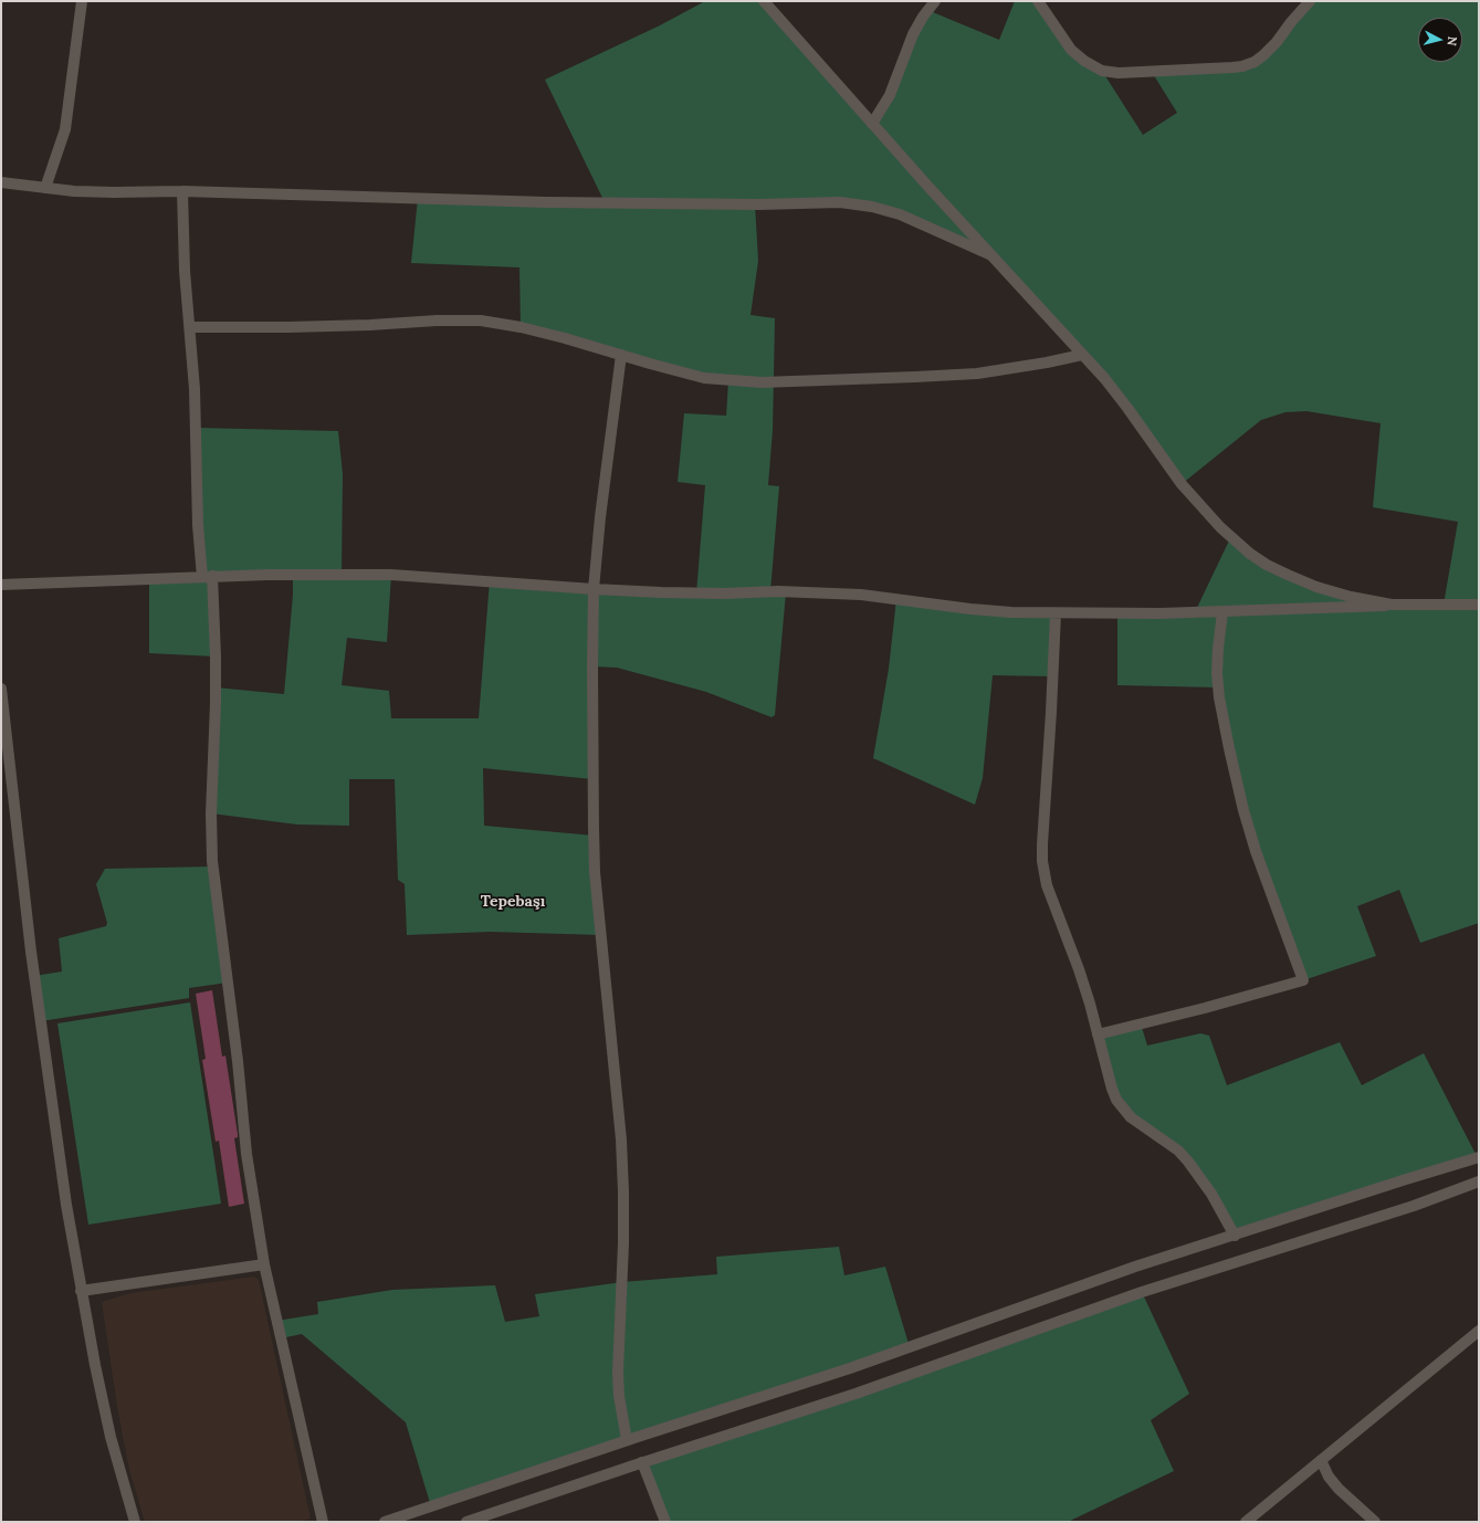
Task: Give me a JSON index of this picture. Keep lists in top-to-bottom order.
{
  "districts": ["Tepebaşı"],
  "north": "right"
}
